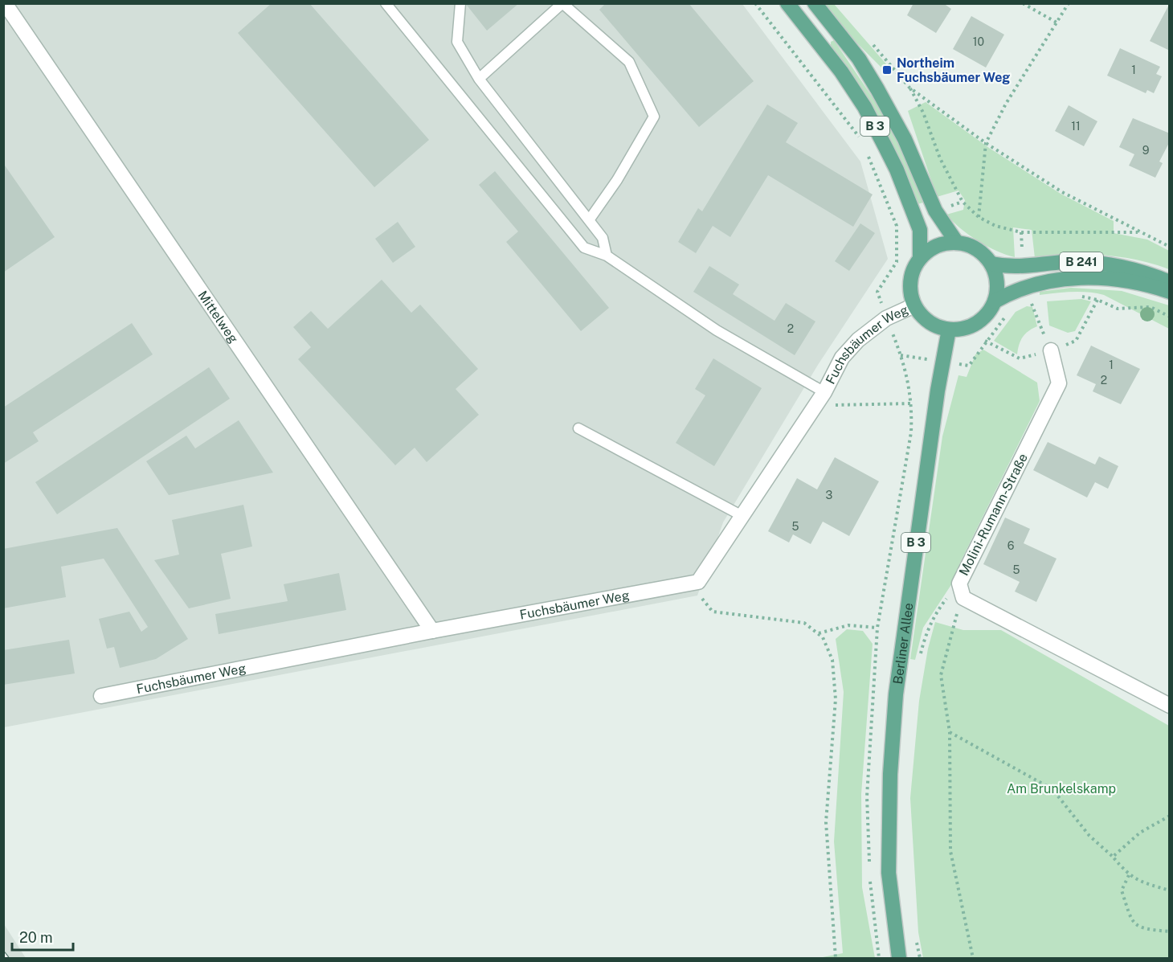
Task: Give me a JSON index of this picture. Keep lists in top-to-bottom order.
{
  "streets": {
    "main road": ["B 3", "B 241", "Berliner Allee"],
    "street": ["Mittelweg", "Fuchsbäumer Weg", "Molini-Rumann-Straße"]
  },
  "crossings": [
    ["B 3", "B 241"],
    ["B 3", "Fuchsbäumer Weg"],
    ["B 3", "Berliner Allee"],
    ["B 241", "Fuchsbäumer Weg"],
    ["B 241", "Berliner Allee"],
    ["Mittelweg", "Fuchsbäumer Weg"],
    ["Fuchsbäumer Weg", "Berliner Allee"]
  ],
  "parks": ["Am Brunkelskamp"],
  "places": {
    "transit": ["Northeim Fuchsbäumer Weg"]
  },
  "house_numbers": [
    "10",
    "1",
    "11",
    "9",
    "2",
    "1",
    "2",
    "3",
    "5",
    "6",
    "5"
  ],
  "scale_bar": "20 m"
}
